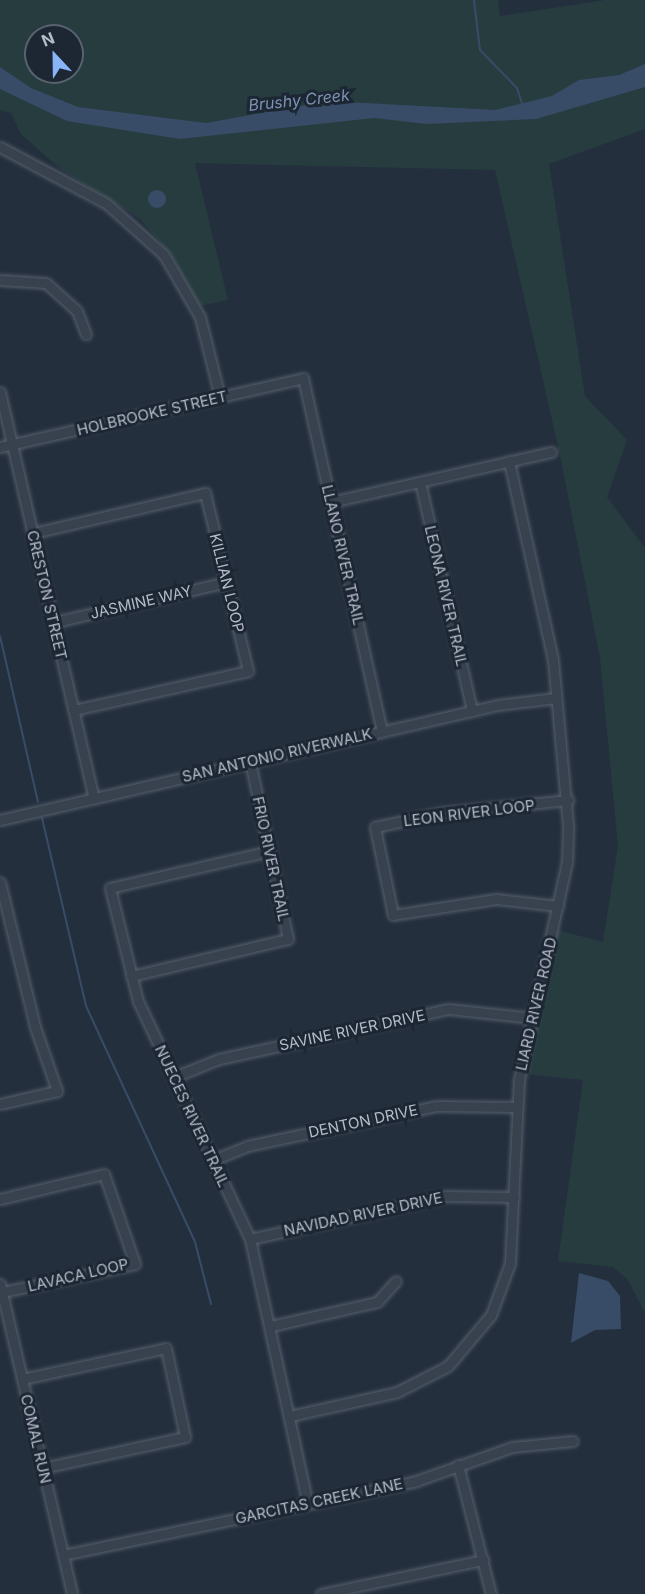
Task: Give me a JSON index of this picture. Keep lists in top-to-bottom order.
{
  "streets": {
    "street": [
      "HOLBROOKE STREET",
      "LLANO RIVER TRAIL",
      "KILLIAN LOOP",
      "CRESTON STREET",
      "LEONA RIVER TRAIL",
      "JASMINE WAY",
      "SAN ANTONIO RIVERWALK",
      "LEON RIVER LOOP",
      "FRIO RIVER TRAIL",
      "LIARD RIVER ROAD",
      "SAVINE RIVER DRIVE",
      "NUECES RIVER TRAIL",
      "DENTON DRIVE",
      "NAVIDAD RIVER DRIVE",
      "LAVACA LOOP",
      "COMAL RUN",
      "GARCITAS CREEK LANE"
    ]
  },
  "crossings": [
    ["HOLBROOKE STREET", "LLANO RIVER TRAIL"],
    ["HOLBROOKE STREET", "CRESTON STREET"],
    ["LLANO RIVER TRAIL", "SAN ANTONIO RIVERWALK"],
    ["KILLIAN LOOP", "CRESTON STREET"],
    ["KILLIAN LOOP", "JASMINE WAY"],
    ["CRESTON STREET", "JASMINE WAY"],
    ["CRESTON STREET", "SAN ANTONIO RIVERWALK"],
    ["LEONA RIVER TRAIL", "SAN ANTONIO RIVERWALK"],
    ["SAN ANTONIO RIVERWALK", "FRIO RIVER TRAIL"],
    ["SAN ANTONIO RIVERWALK", "LIARD RIVER ROAD"],
    ["LEON RIVER LOOP", "LIARD RIVER ROAD"],
    ["FRIO RIVER TRAIL", "NUECES RIVER TRAIL"],
    ["LIARD RIVER ROAD", "SAVINE RIVER DRIVE"],
    ["LIARD RIVER ROAD", "NUECES RIVER TRAIL"],
    ["LIARD RIVER ROAD", "DENTON DRIVE"],
    ["LIARD RIVER ROAD", "NAVIDAD RIVER DRIVE"],
    ["SAVINE RIVER DRIVE", "NUECES RIVER TRAIL"],
    ["NUECES RIVER TRAIL", "DENTON DRIVE"],
    ["NUECES RIVER TRAIL", "NAVIDAD RIVER DRIVE"],
    ["NUECES RIVER TRAIL", "GARCITAS CREEK LANE"],
    ["LAVACA LOOP", "COMAL RUN"],
    ["COMAL RUN", "GARCITAS CREEK LANE"]
  ],
  "water": ["Brushy Creek"],
  "north": "top"
}
